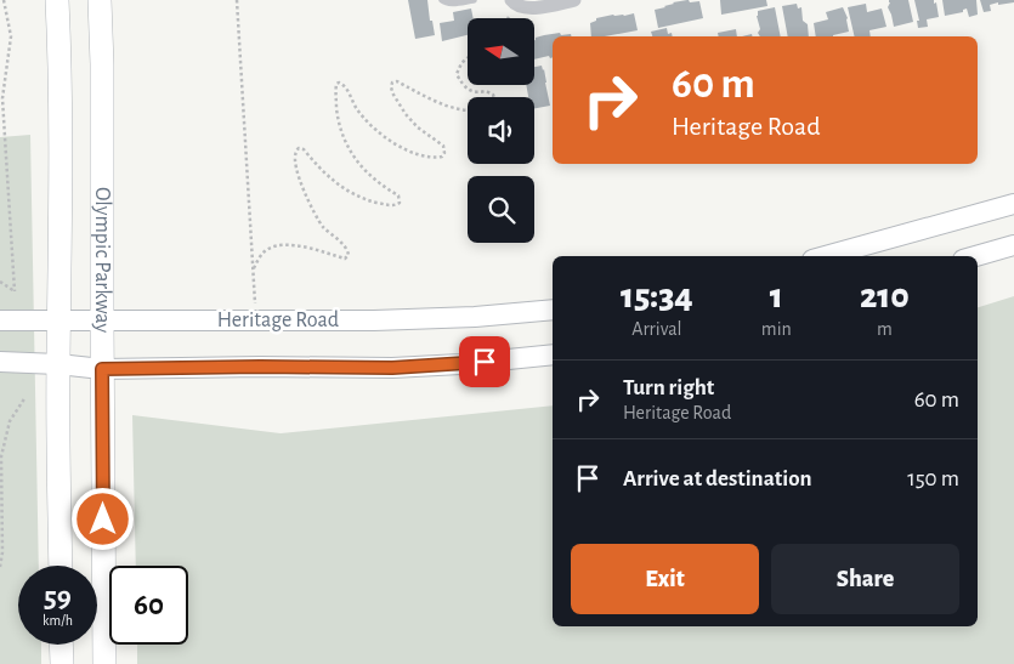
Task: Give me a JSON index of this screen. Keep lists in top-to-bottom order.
{
  "streets": {
    "main road": ["Olympic Parkway", "Heritage Road"]
  },
  "crossings": [
    ["Olympic Parkway", "Heritage Road"]
  ],
  "north": "left",
  "page": {
    "turn": ["60 m", "Heritage Road"],
    "eta": [
      "15:34",
      "Arrival",
      "1",
      "min",
      "210",
      "m"
    ],
    "list": [
      {
        "name": "Turn right",
        "note": "Heritage Road",
        "value": "60 m"
      },
      {
        "name": "Arrive at destination",
        "value": "150 m"
      }
    ],
    "buttons": ["Exit", "Share"],
    "speed": "59 km/h",
    "limit": "60"
  }
}
